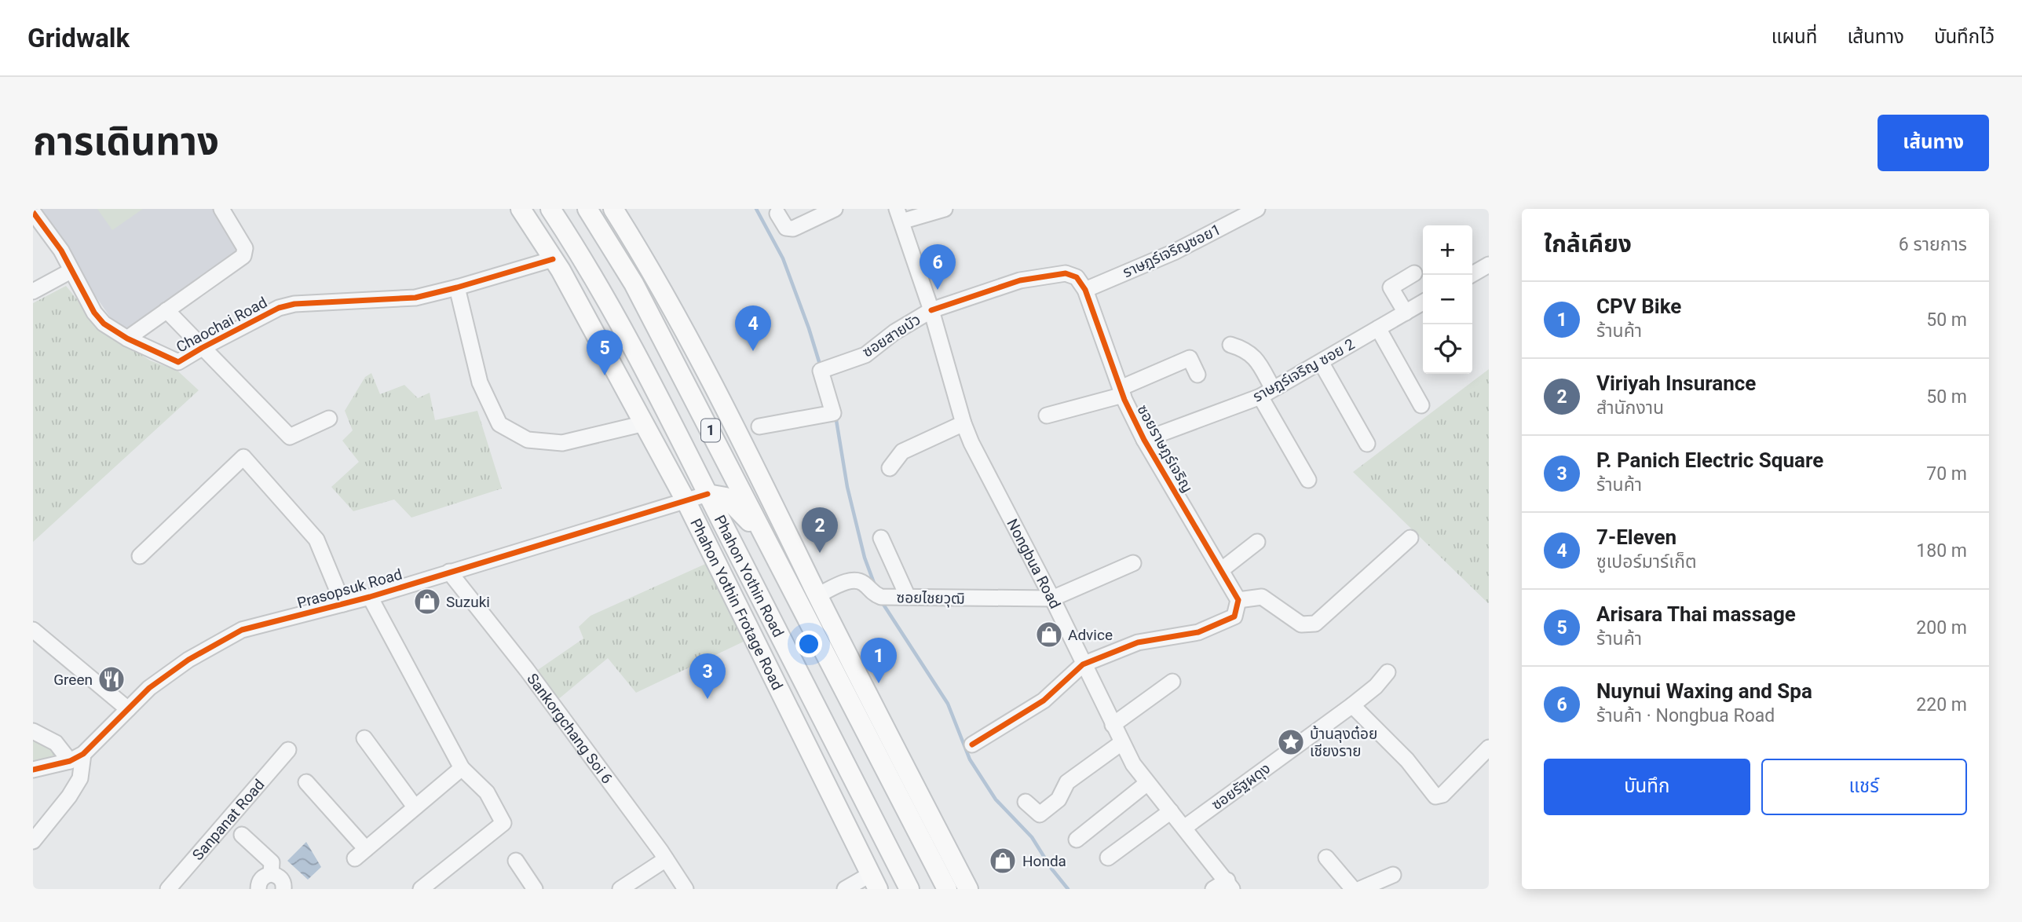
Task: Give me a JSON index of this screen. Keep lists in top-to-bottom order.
{
  "streets": {
    "main road": ["1", "Phahon Yothin Road", "Phahon Yothin Frotage Road"],
    "street": [
      "ราษฎร์เจริญซอย1",
      "Chaochai Road",
      "ซอยสายบัว",
      "ราษฎร์เจริญ ซอย 2",
      "ซอยราษฎร์เจริญ",
      "Nongbua Road",
      "Prasopsuk Road",
      "ซอยไชยวุฒิ",
      "Sankorgchang Soi 6",
      "ซอยรัฐผดุง",
      "Sanpanat Road"
    ]
  },
  "crossings": [
    ["ราษฎร์เจริญซอย1", "ซอยราษฎร์เจริญ"],
    ["Chaochai Road", "Phahon Yothin Frotage Road"],
    ["ซอยสายบัว", "Nongbua Road"],
    ["ราษฎร์เจริญ ซอย 2", "ซอยราษฎร์เจริญ"],
    ["1", "ซอยไชยวุฒิ"],
    ["Nongbua Road", "ซอยไชยวุฒิ"],
    ["Nongbua Road", "ซอยรัฐผดุง"],
    ["Phahon Yothin Road", "Prasopsuk Road"],
    ["Prasopsuk Road", "Phahon Yothin Frotage Road"],
    ["Prasopsuk Road", "Sankorgchang Soi 6"]
  ],
  "places": {
    "shop": ["Suzuki", "Advice", "Honda"],
    "restaurant": ["Green"],
    "place": ["บ้านลุงต๋อย เชียงราย"]
  },
  "page": {
    "header": "Gridwalk",
    "nav": ["แผนที่", "เส้นทาง", "บันทึกไว้"],
    "title": "การเดินทาง",
    "buttons": [
      "เส้นทาง",
      ["บันทึก", "แชร์"]
    ],
    "heading": ["ใกล้เคียง", "6 รายการ"],
    "map_buttons": ["+", "−"],
    "pins": [
      "6",
      "4",
      "5",
      "2",
      "1",
      "3"
    ],
    "list": [
      {
        "mark": "1",
        "name": "CPV Bike",
        "note": "ร้านค้า",
        "value": "50 m"
      },
      {
        "mark": "2",
        "name": "Viriyah Insurance",
        "note": "สำนักงาน",
        "value": "50 m"
      },
      {
        "mark": "3",
        "name": "P. Panich Electric Square",
        "note": "ร้านค้า",
        "value": "70 m"
      },
      {
        "mark": "4",
        "name": "7-Eleven",
        "note": "ซูเปอร์มาร์เก็ต",
        "value": "180 m"
      },
      {
        "mark": "5",
        "name": "Arisara Thai massage",
        "note": "ร้านค้า",
        "value": "200 m"
      },
      {
        "mark": "6",
        "name": "Nuynui Waxing and Spa",
        "note": "ร้านค้า · Nongbua Road",
        "value": "220 m"
      }
    ]
  }
}
